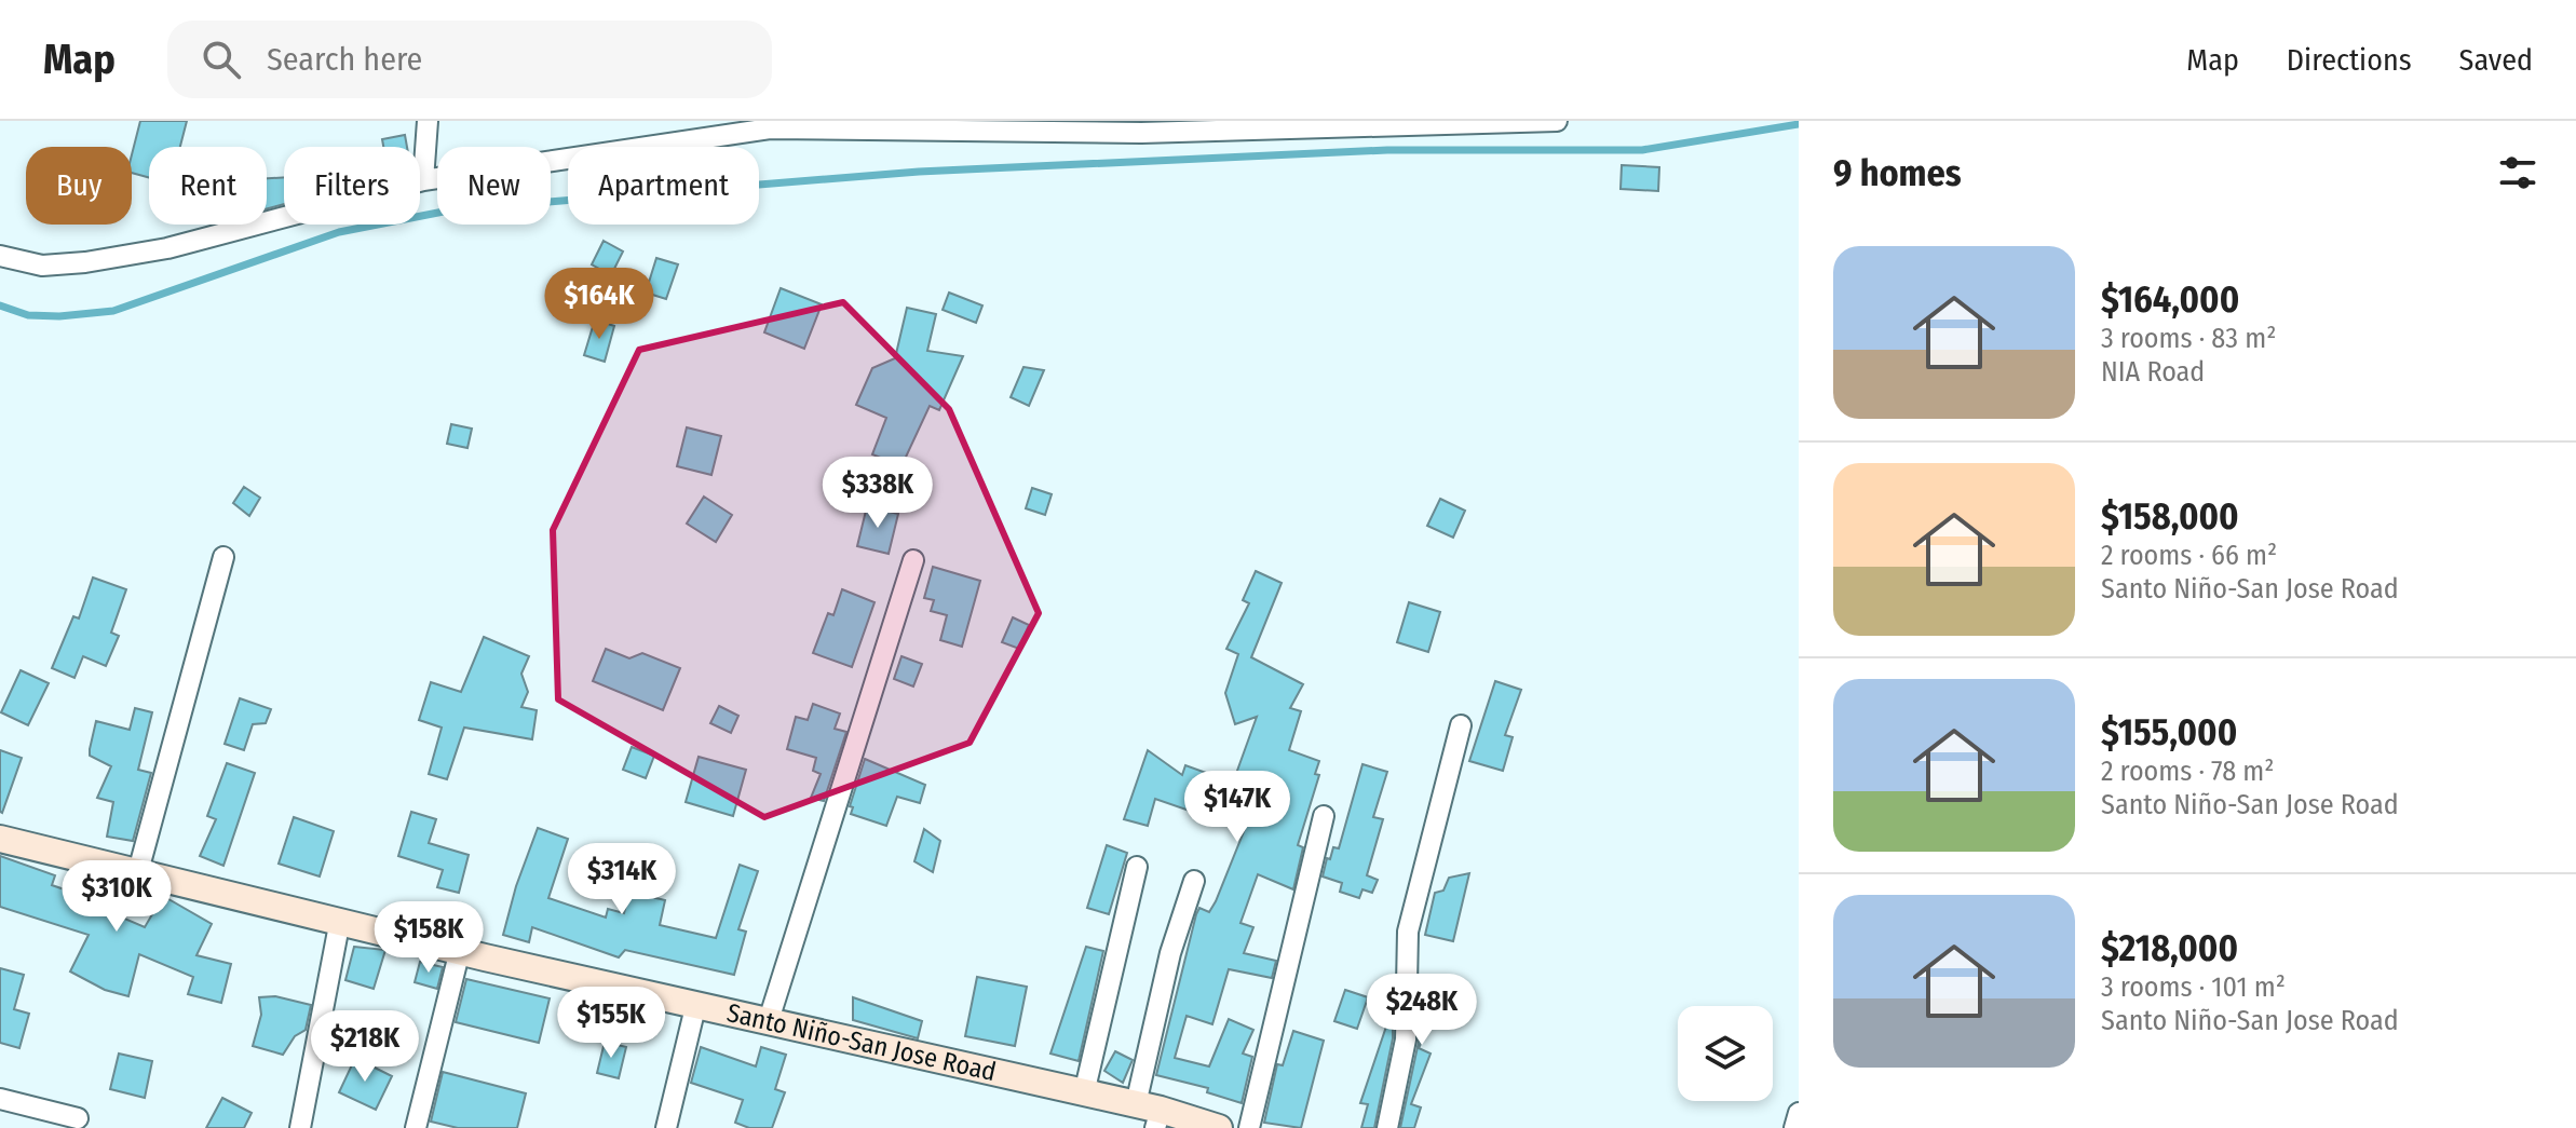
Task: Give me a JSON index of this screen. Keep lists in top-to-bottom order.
{
  "streets": {
    "main road": ["Santo Niño-San Jose Road"]
  },
  "page": {
    "header": "Map",
    "search": "Search here",
    "nav": ["Map", "Directions", "Saved"],
    "heading": "9 homes",
    "chip": [
      "Buy",
      "Rent",
      "Filters",
      "New",
      "Apartment"
    ],
    "list": [
      {
        "name": "$164,000",
        "note": "3 rooms · 83 m² · NIA Road"
      },
      {
        "name": "$158,000",
        "note": "2 rooms · 66 m² · Santo Niño-San Jose Road"
      },
      {
        "name": "$155,000",
        "note": "2 rooms · 78 m² · Santo Niño-San Jose Road"
      },
      {
        "name": "$218,000",
        "note": "3 rooms · 101 m² · Santo Niño-San Jose Road"
      }
    ],
    "price": [
      "$164K",
      "$338K",
      "$147K",
      "$314K",
      "$310K",
      "$158K",
      "$248K",
      "$155K",
      "$218K"
    ]
  }
}
